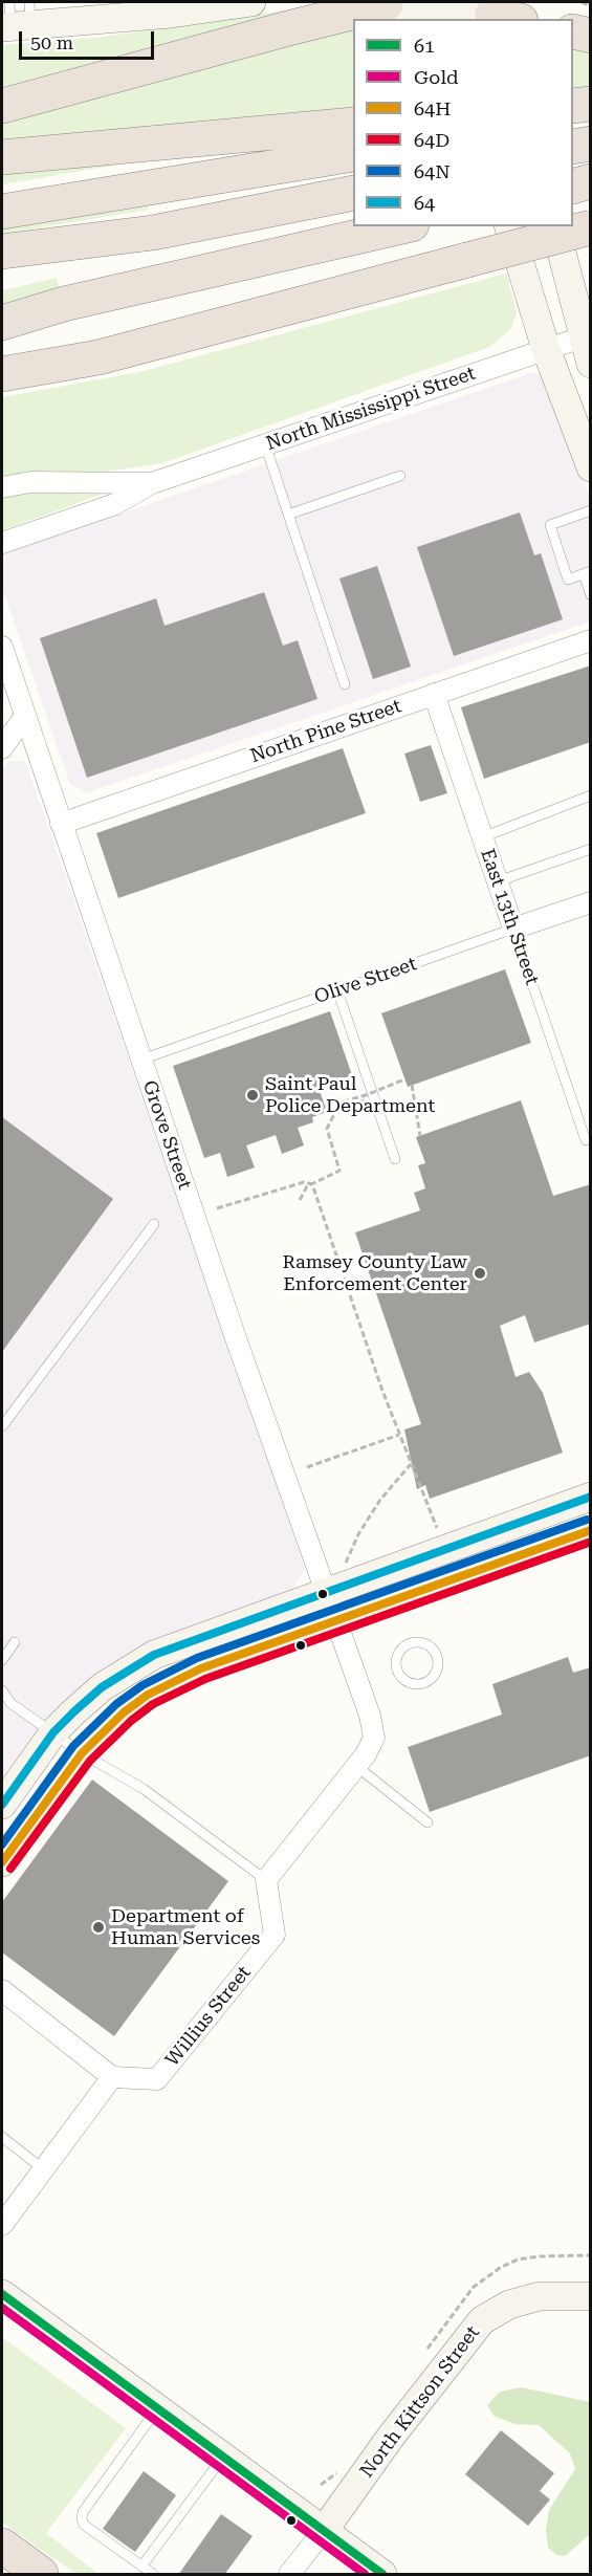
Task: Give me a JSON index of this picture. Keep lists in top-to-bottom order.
{
  "streets": {
    "main road": ["North Kittson Street"],
    "street": [
      "North Mississippi Street",
      "North Pine Street",
      "East 13th Street",
      "Olive Street",
      "Grove Street",
      "Willius Street"
    ]
  },
  "crossings": [
    ["North Pine Street", "East 13th Street"],
    ["North Pine Street", "Grove Street"],
    ["East 13th Street", "Olive Street"],
    ["Olive Street", "Grove Street"]
  ],
  "places": ["Saint Paul Police Department", "Ramsey County Law Enforcement Center", "Department of Human Services"],
  "lines": [
    "transit line 64",
    "transit line 64N",
    "transit line 64H",
    "transit line 64D",
    "transit line 61",
    "transit line Gold"
  ],
  "legend": [
    "61",
    "Gold",
    "64H",
    "64D",
    "64N",
    "64"
  ],
  "scale_bar": "50 m"
}
